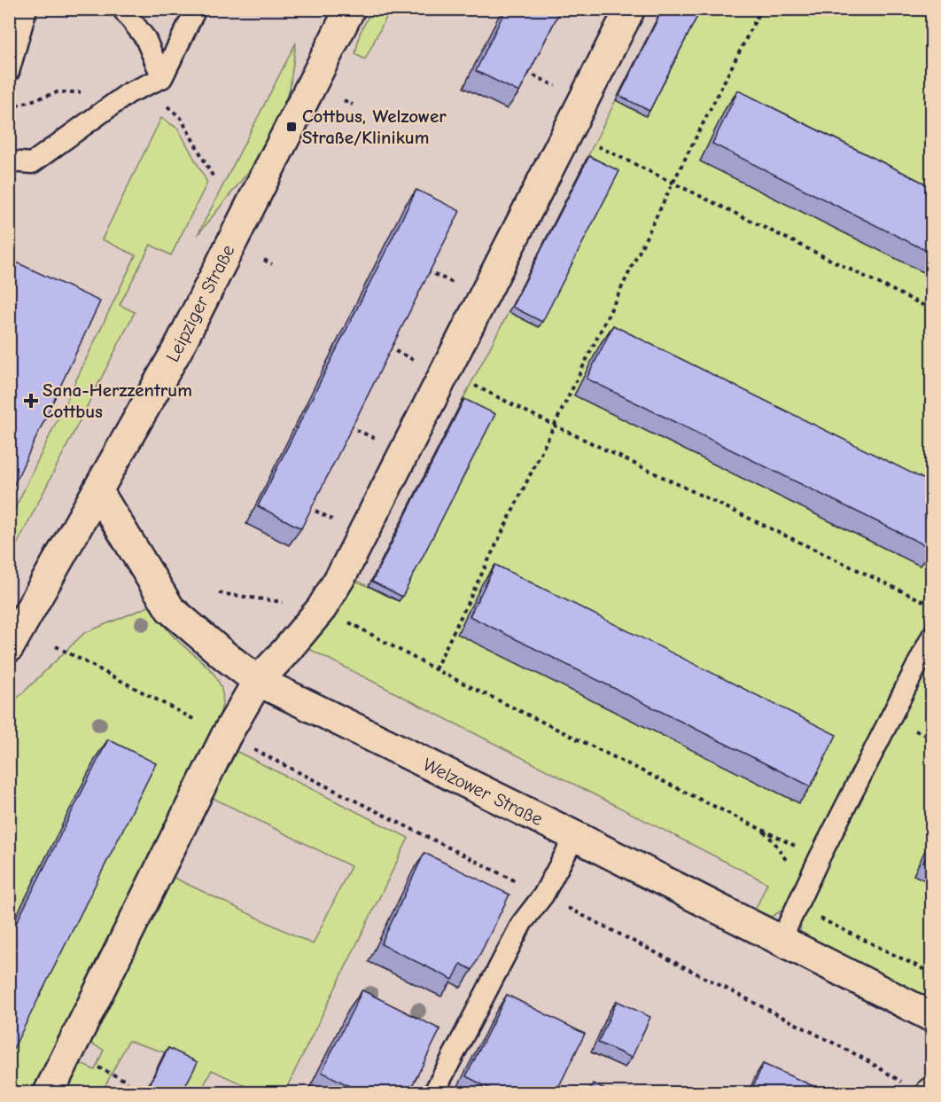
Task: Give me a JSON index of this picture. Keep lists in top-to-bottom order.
{
  "streets": {
    "street": ["Leipziger Straße", "Welzower Straße"]
  },
  "crossings": [
    ["Leipziger Straße", "Welzower Straße"]
  ],
  "places": {
    "transit": ["Cottbus, Welzower Straße/Klinikum"],
    "health": ["Sana-Herzzentrum Cottbus"]
  }
}
